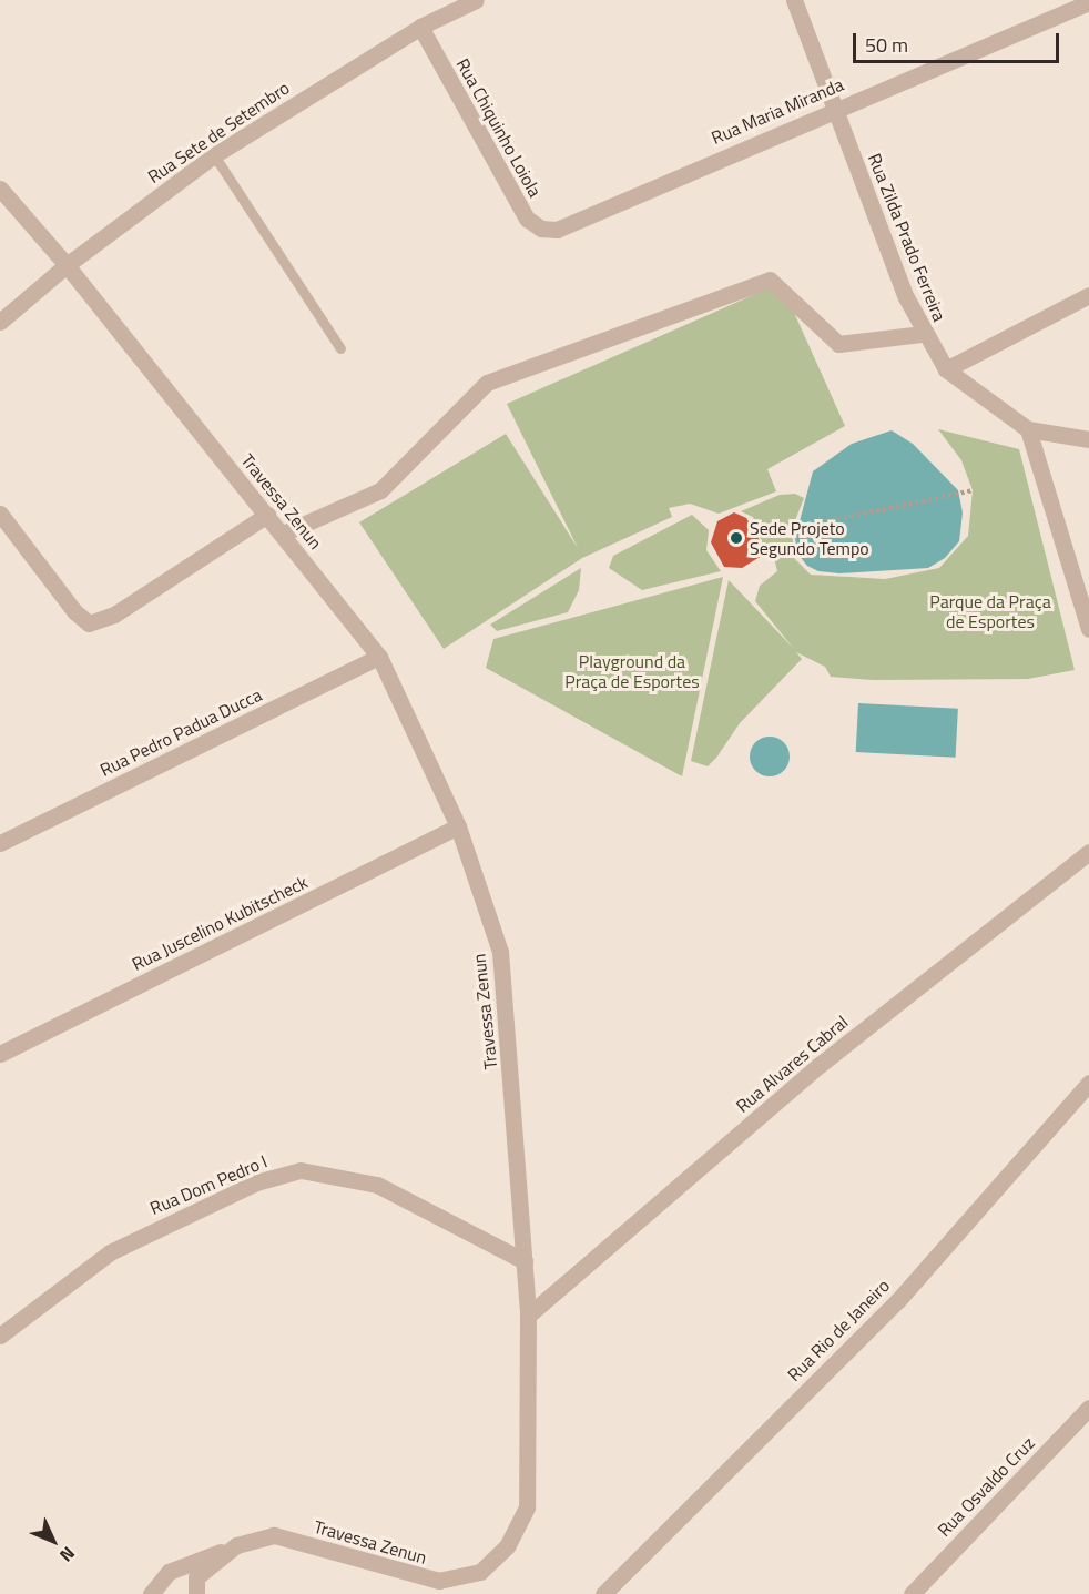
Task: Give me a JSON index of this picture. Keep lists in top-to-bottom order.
{
  "streets": {
    "street": [
      "Rua Maria Miranda",
      "Rua Chiquinho Loiola",
      "Rua Sete de Setembro",
      "Rua Zilda Prado Ferreira",
      "Travessa Zenun",
      "Rua Pedro Padua Ducca",
      "Rua Juscelino Kubitscheck",
      "Rua Alvares Cabral",
      "Rua Dom Pedro I",
      "Rua Rio de Janeiro",
      "Rua Osvaldo Cruz"
    ]
  },
  "crossings": [
    ["Rua Maria Miranda", "Rua Chiquinho Loiola"],
    ["Rua Maria Miranda", "Rua Zilda Prado Ferreira"],
    ["Rua Chiquinho Loiola", "Rua Sete de Setembro"],
    ["Rua Sete de Setembro", "Travessa Zenun"],
    ["Travessa Zenun", "Rua Pedro Padua Ducca"],
    ["Travessa Zenun", "Rua Juscelino Kubitscheck"],
    ["Travessa Zenun", "Rua Alvares Cabral"],
    ["Travessa Zenun", "Rua Dom Pedro I"]
  ],
  "parks": ["Parque da Praça de Esportes", "Playground da Praça de Esportes"],
  "places": ["Sede Projeto Segundo Tempo"],
  "scale_bar": "50 m",
  "north": "bottom right"
}
